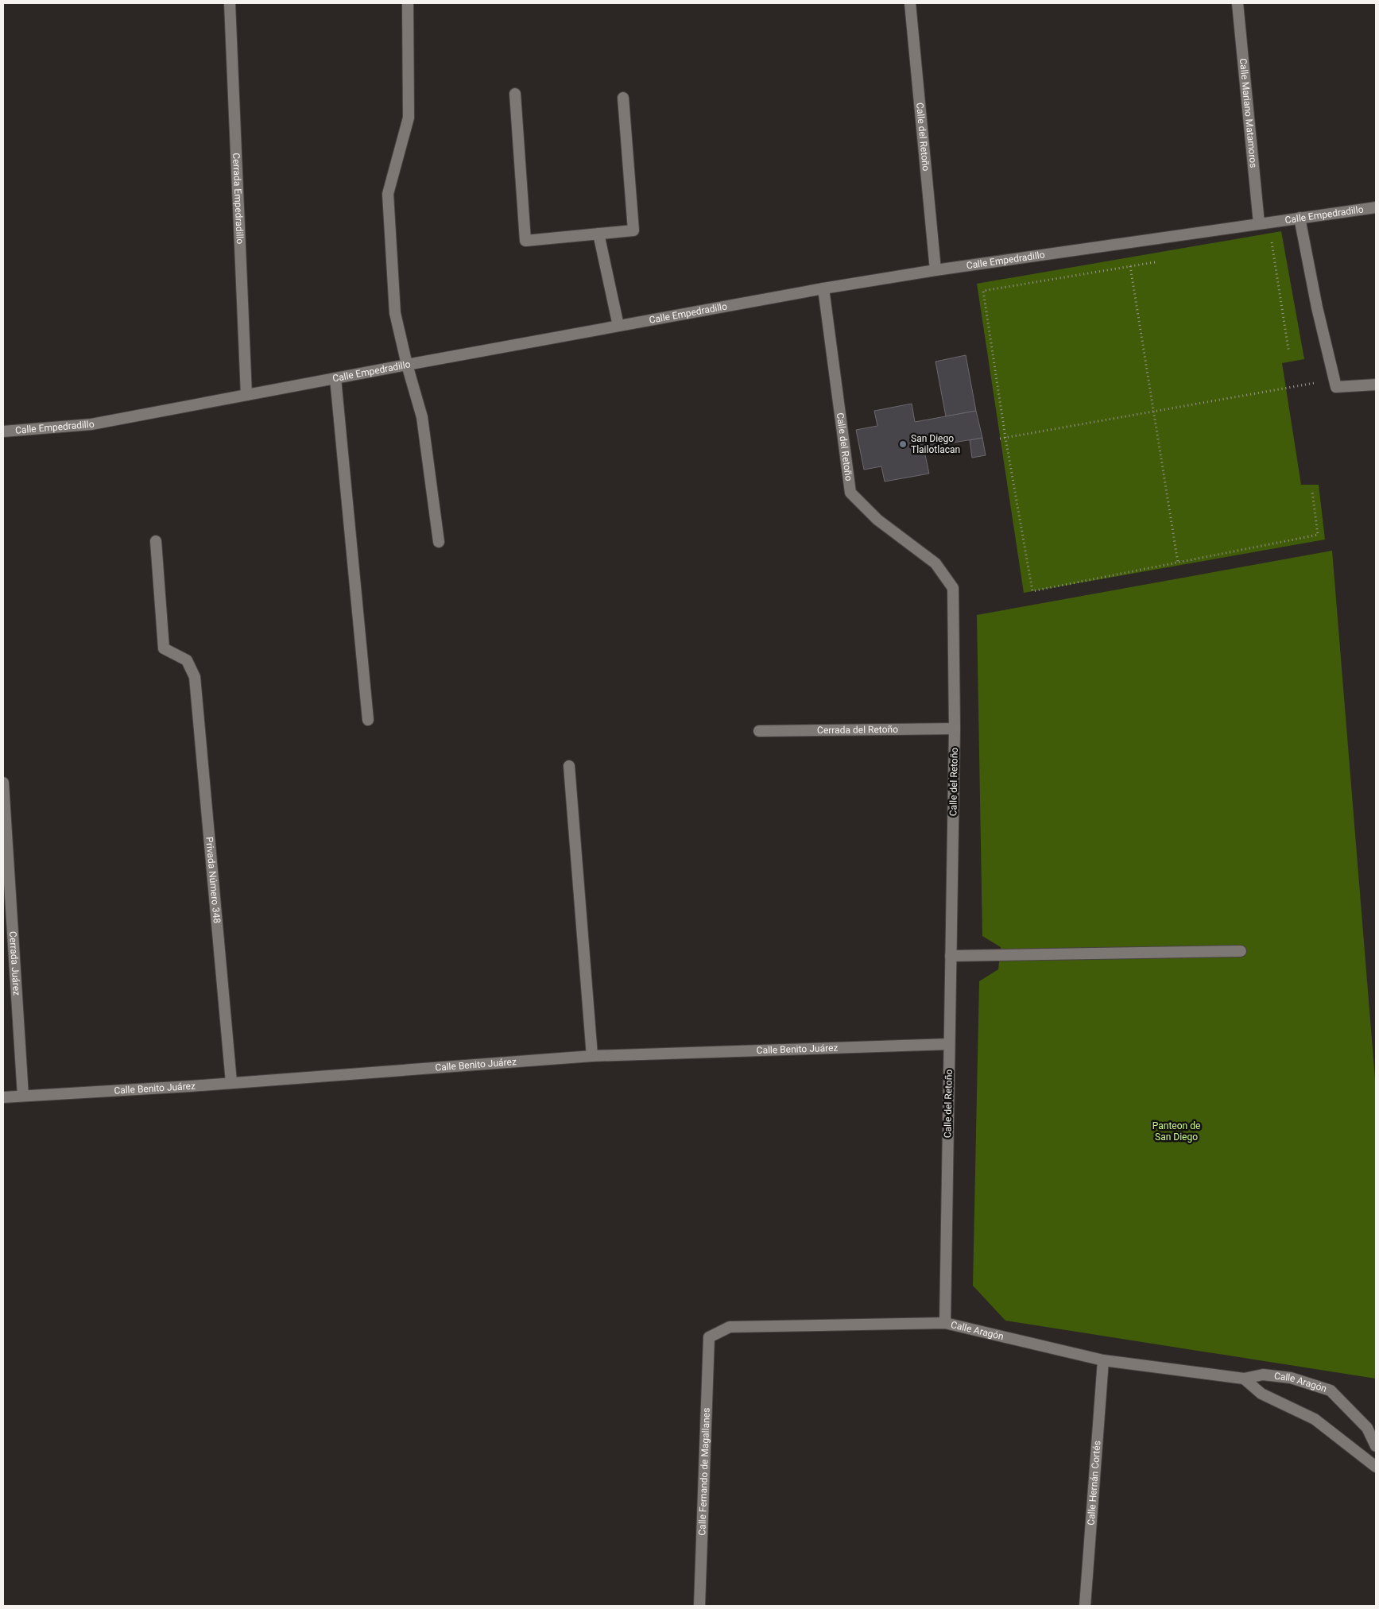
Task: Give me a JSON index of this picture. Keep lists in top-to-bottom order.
{
  "streets": {
    "street": [
      "Calle Mariano Matamoros",
      "Calle del Retoño",
      "Cerrada Empedradillo",
      "Calle Empedradillo",
      "Cerrada del Retoño",
      "Privada Número 348",
      "Cerrada Juárez",
      "Calle Benito Juárez",
      "Calle Aragón",
      "Calle Fernando de Magallanes",
      "Calle Hernán Cortés"
    ]
  },
  "crossings": [
    ["Calle Mariano Matamoros", "Calle Empedradillo"],
    ["Calle del Retoño", "Calle Empedradillo"],
    ["Calle del Retoño", "Cerrada del Retoño"],
    ["Calle del Retoño", "Calle Benito Juárez"],
    ["Calle del Retoño", "Calle Aragón"],
    ["Cerrada Empedradillo", "Calle Empedradillo"],
    ["Privada Número 348", "Calle Benito Juárez"],
    ["Cerrada Juárez", "Calle Benito Juárez"],
    ["Calle Aragón", "Calle Fernando de Magallanes"],
    ["Calle Aragón", "Calle Hernán Cortés"]
  ],
  "parks": ["Panteon de San Diego"],
  "places": ["San Diego Tlailotlacan"]
}
